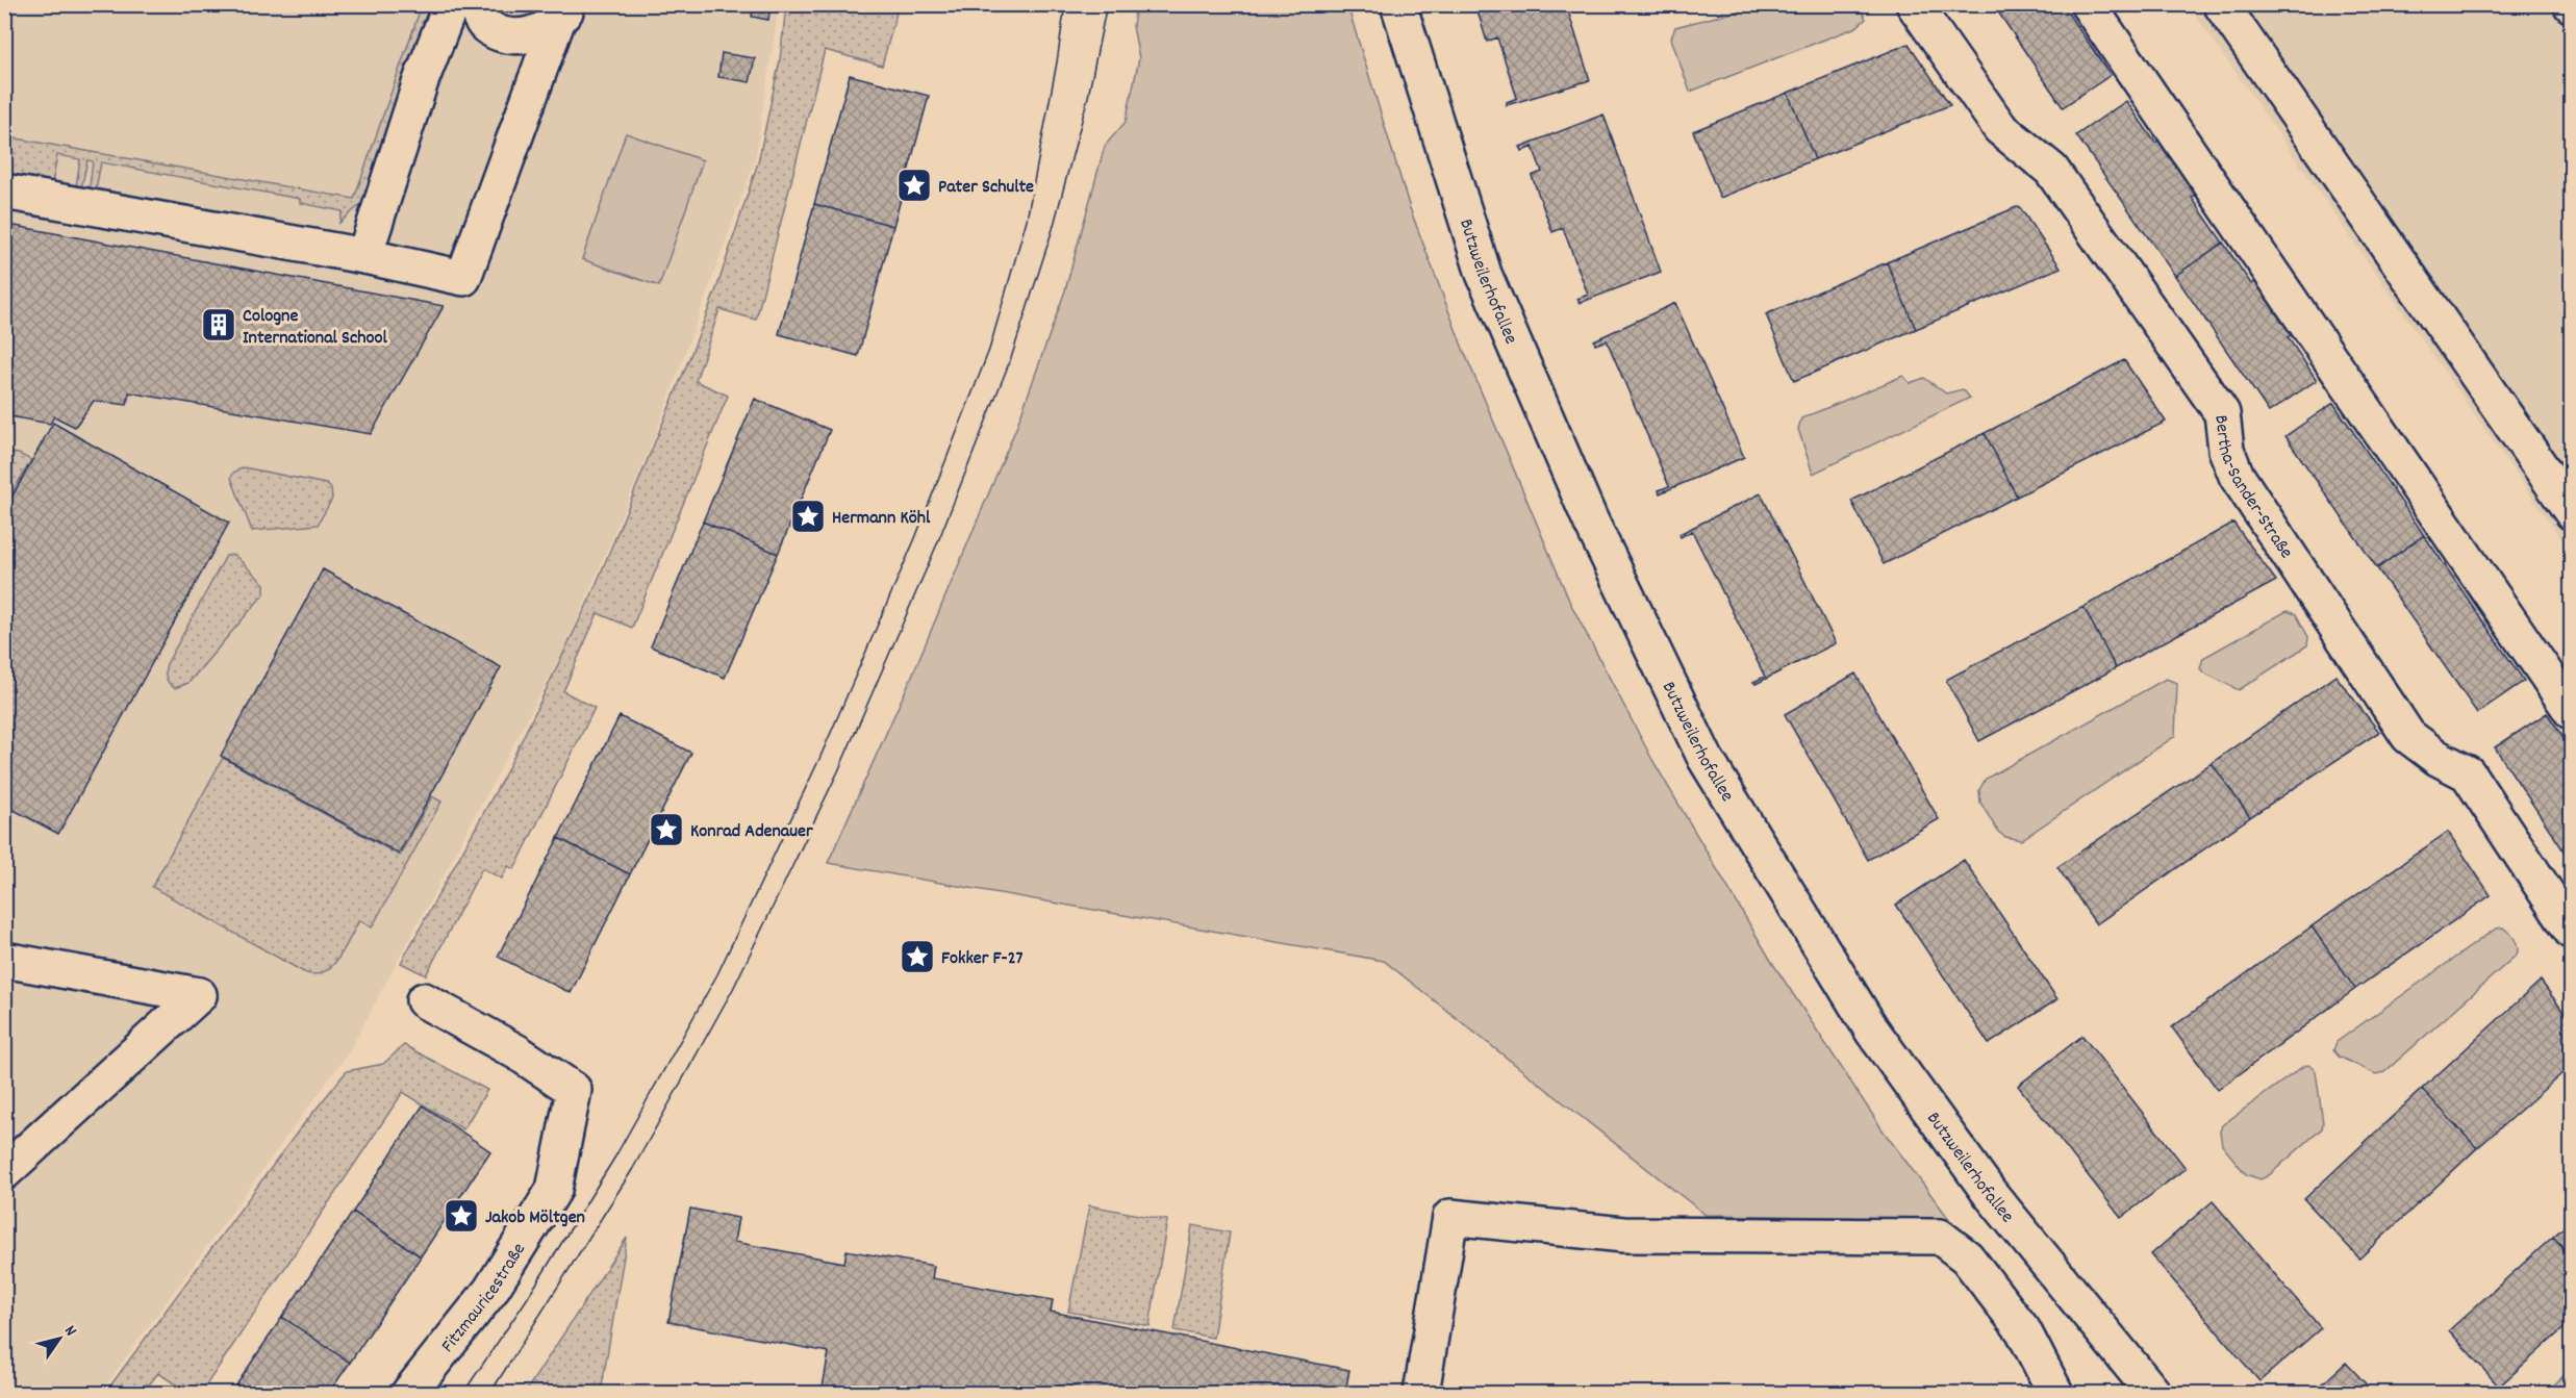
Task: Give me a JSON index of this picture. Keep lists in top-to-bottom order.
{
  "streets": {
    "street": ["Butzweilerhofallee", "Bertha-Sander-Straße", "Fitzmauricestraße"]
  },
  "places": {
    "place": [
      "Pater Schulte",
      "Hermann Köhl",
      "Konrad Adenauer",
      "Fokker F-27",
      "Jakob Möltgen"
    ],
    "building": ["Cologne International School"]
  },
  "north": "top right"
}
